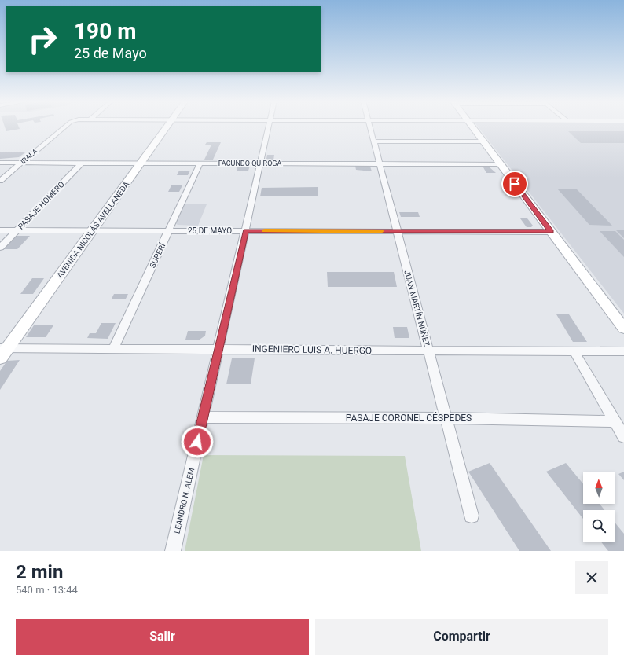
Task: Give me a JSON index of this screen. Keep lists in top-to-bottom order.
{
  "streets": {
    "main road": ["AVENIDA NICOLÁS AVELLANEDA"],
    "street": [
      "IRALA",
      "FACUNDO QUIROGA",
      "PASAJE HOMERO",
      "25 DE MAYO",
      "SUPERÍ",
      "JUAN MARTÍN NÚÑEZ",
      "INGENIERO LUIS A. HUERGO",
      "PASAJE CORONEL CÉSPEDES",
      "LEANDRO N. ALEM"
    ]
  },
  "crossings": [
    ["IRALA", "FACUNDO QUIROGA"],
    ["FACUNDO QUIROGA", "PASAJE HOMERO"],
    ["FACUNDO QUIROGA", "AVENIDA NICOLÁS AVELLANEDA"],
    ["FACUNDO QUIROGA", "SUPERÍ"],
    ["FACUNDO QUIROGA", "JUAN MARTÍN NÚÑEZ"],
    ["FACUNDO QUIROGA", "LEANDRO N. ALEM"],
    ["PASAJE HOMERO", "25 DE MAYO"],
    ["AVENIDA NICOLÁS AVELLANEDA", "25 DE MAYO"],
    ["AVENIDA NICOLÁS AVELLANEDA", "INGENIERO LUIS A. HUERGO"],
    ["25 DE MAYO", "SUPERÍ"],
    ["25 DE MAYO", "JUAN MARTÍN NÚÑEZ"],
    ["25 DE MAYO", "LEANDRO N. ALEM"],
    ["SUPERÍ", "INGENIERO LUIS A. HUERGO"],
    ["JUAN MARTÍN NÚÑEZ", "INGENIERO LUIS A. HUERGO"],
    ["JUAN MARTÍN NÚÑEZ", "PASAJE CORONEL CÉSPEDES"],
    ["INGENIERO LUIS A. HUERGO", "LEANDRO N. ALEM"],
    ["PASAJE CORONEL CÉSPEDES", "LEANDRO N. ALEM"]
  ],
  "north": "top",
  "page": {
    "turn": ["190 m", "25 de Mayo"],
    "heading": ["2 min", "540 m · 13:44"],
    "buttons": ["Salir", "Compartir"]
  }
}
